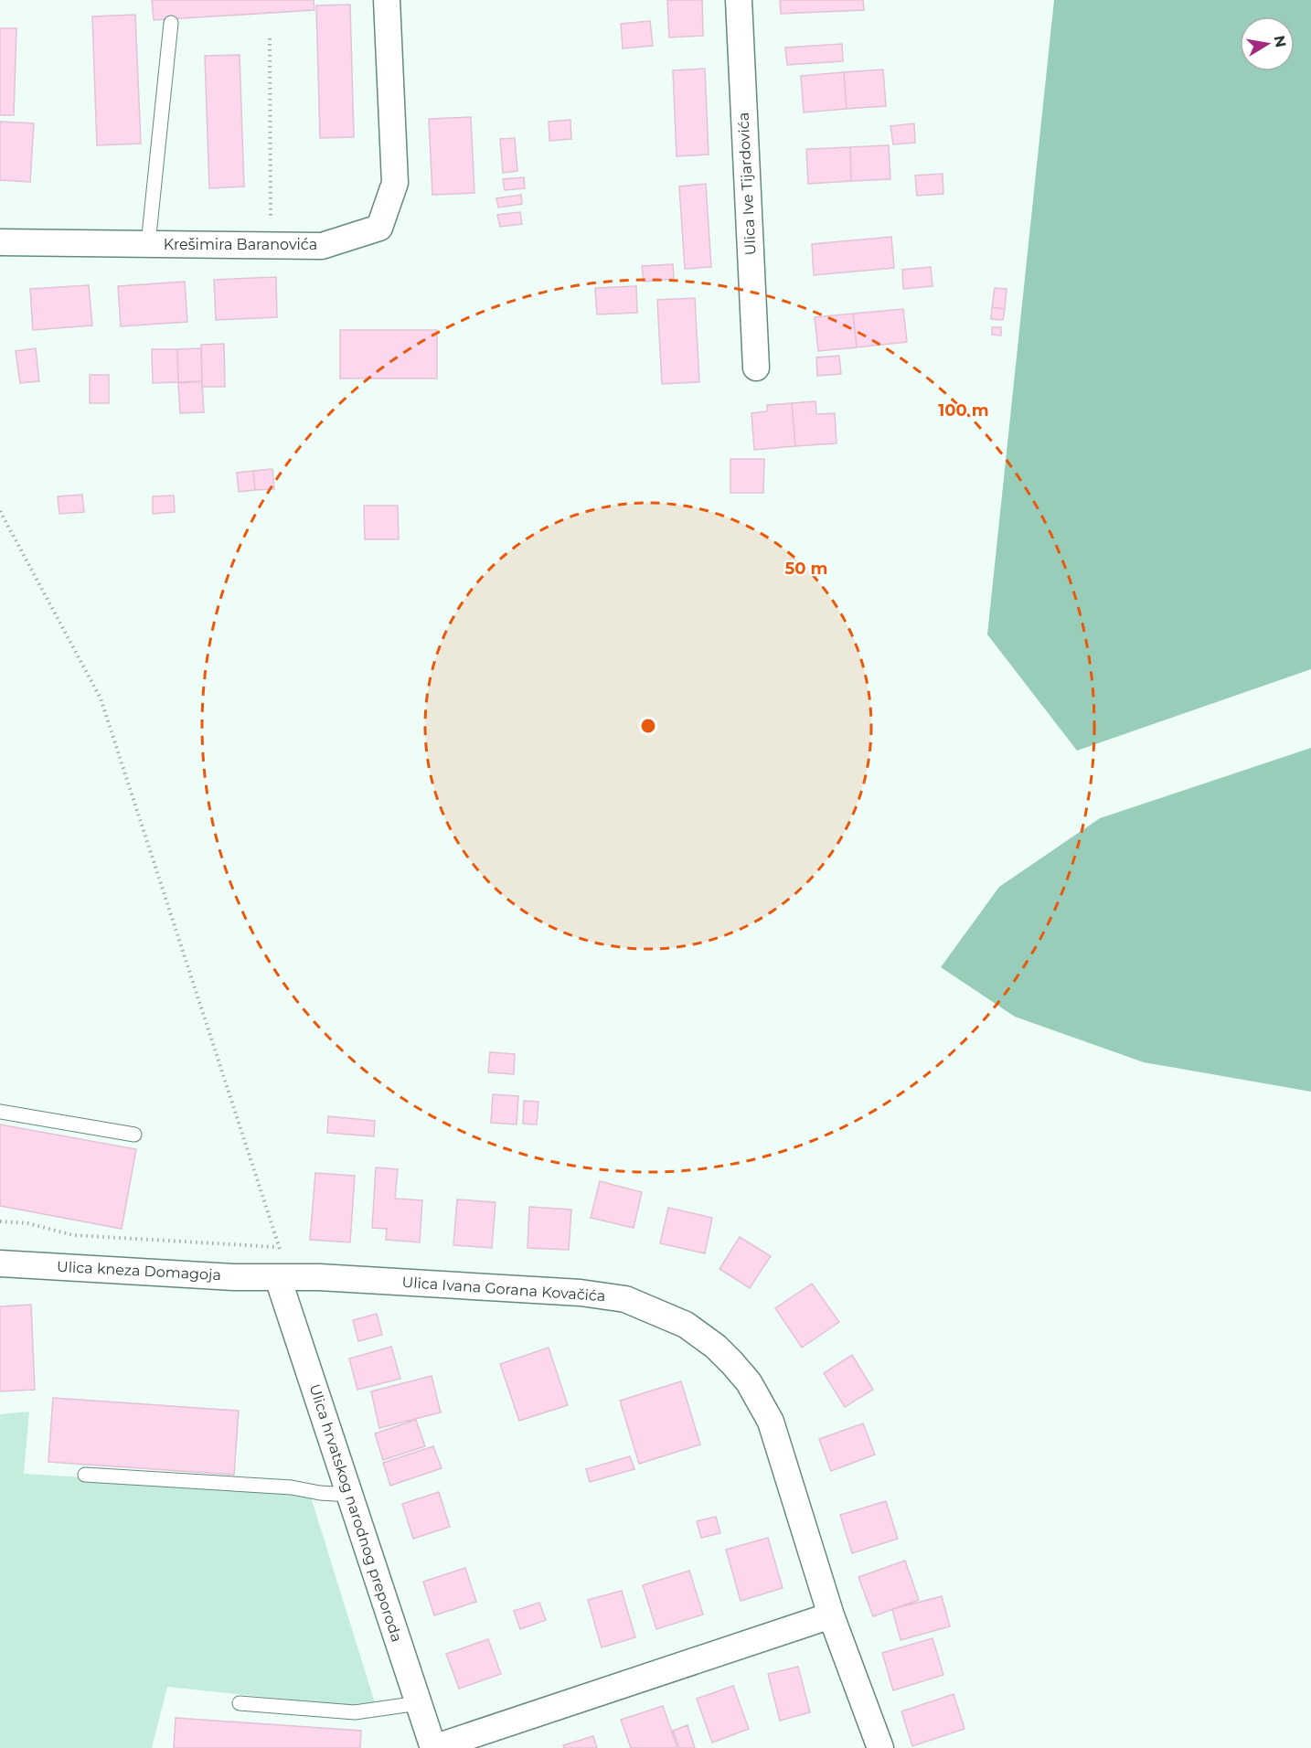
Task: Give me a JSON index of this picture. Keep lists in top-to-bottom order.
{
  "streets": {
    "street": [
      "Ulica Ive Tijardovića",
      "Krešimira Baranovića",
      "Ulica kneza Domagoja",
      "Ulica Ivana Gorana Kovačića",
      "Ulica hrvatskog narodnog preporoda"
    ]
  },
  "crossings": [
    ["Ulica kneza Domagoja", "Ulica Ivana Gorana Kovačića"],
    ["Ulica kneza Domagoja", "Ulica hrvatskog narodnog preporoda"],
    ["Ulica Ivana Gorana Kovačića", "Ulica hrvatskog narodnog preporoda"]
  ],
  "north": "right",
  "rings": ["100 m", "50 m"]
}
